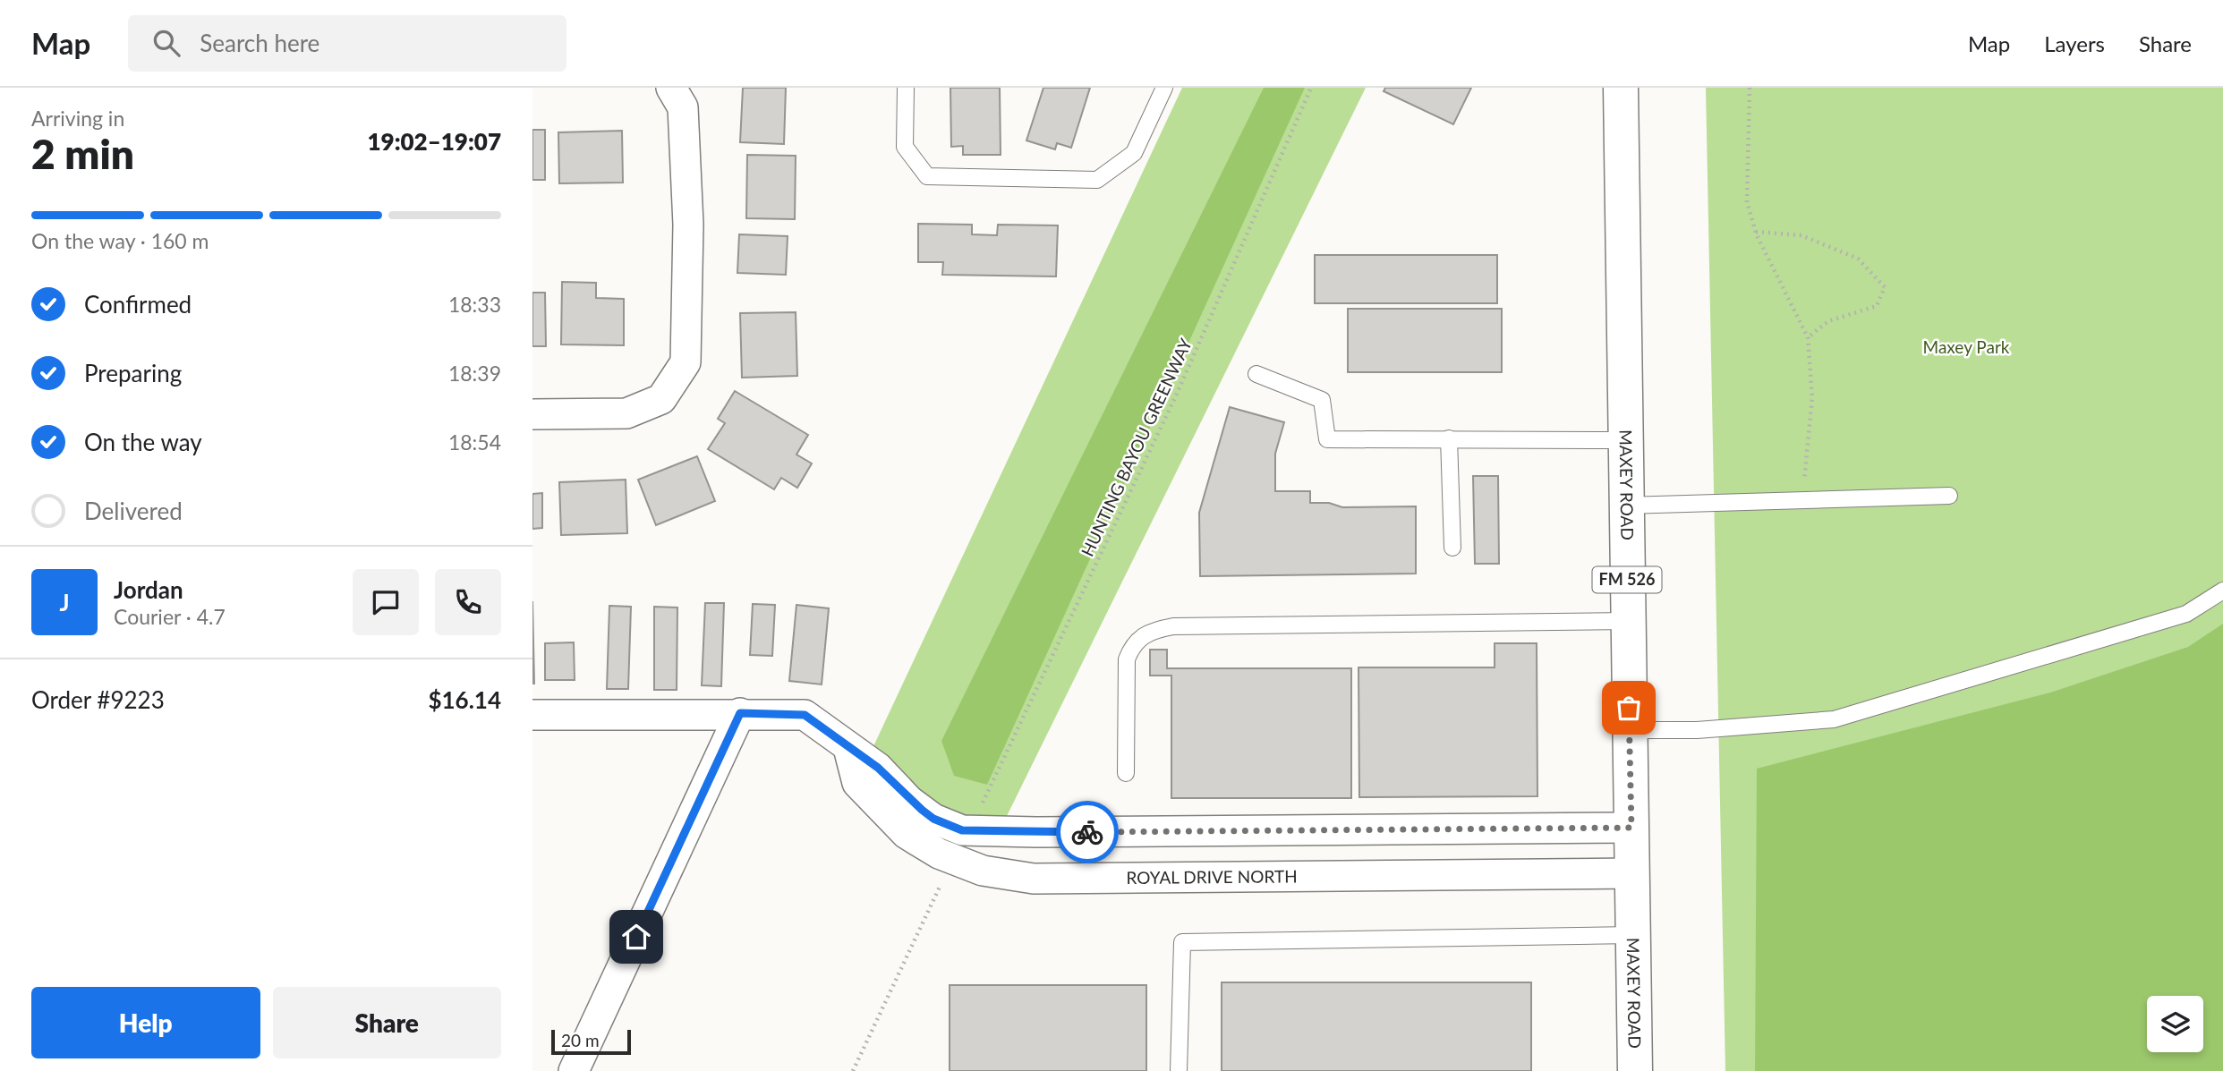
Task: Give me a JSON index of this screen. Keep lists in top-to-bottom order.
{
  "streets": {
    "main road": ["MAXEY ROAD", "FM 526"],
    "street": ["ROYAL DRIVE NORTH"],
    "path": ["HUNTING BAYOU GREENWAY"]
  },
  "crossings": [
    ["MAXEY ROAD", "ROYAL DRIVE NORTH"]
  ],
  "parks": ["Maxey Park"],
  "scale_bar": "20 m",
  "page": {
    "header": "Map",
    "search": "Search here",
    "nav": ["Map", "Layers", "Share"],
    "heading": ["2 min", "Arriving in", "19:02–19:07"],
    "panel": [
      "Jordan",
      "Courier · 4.7",
      "Order #9223",
      "$16.14"
    ],
    "bar": "On the way · 160 m",
    "list": [
      ["Confirmed", "18:33"],
      ["Preparing", "18:39"],
      ["On the way", "18:54"],
      "Delivered"
    ],
    "round": "J",
    "buttons": ["Help", "Share"],
    "scale": "20 m"
  }
}
